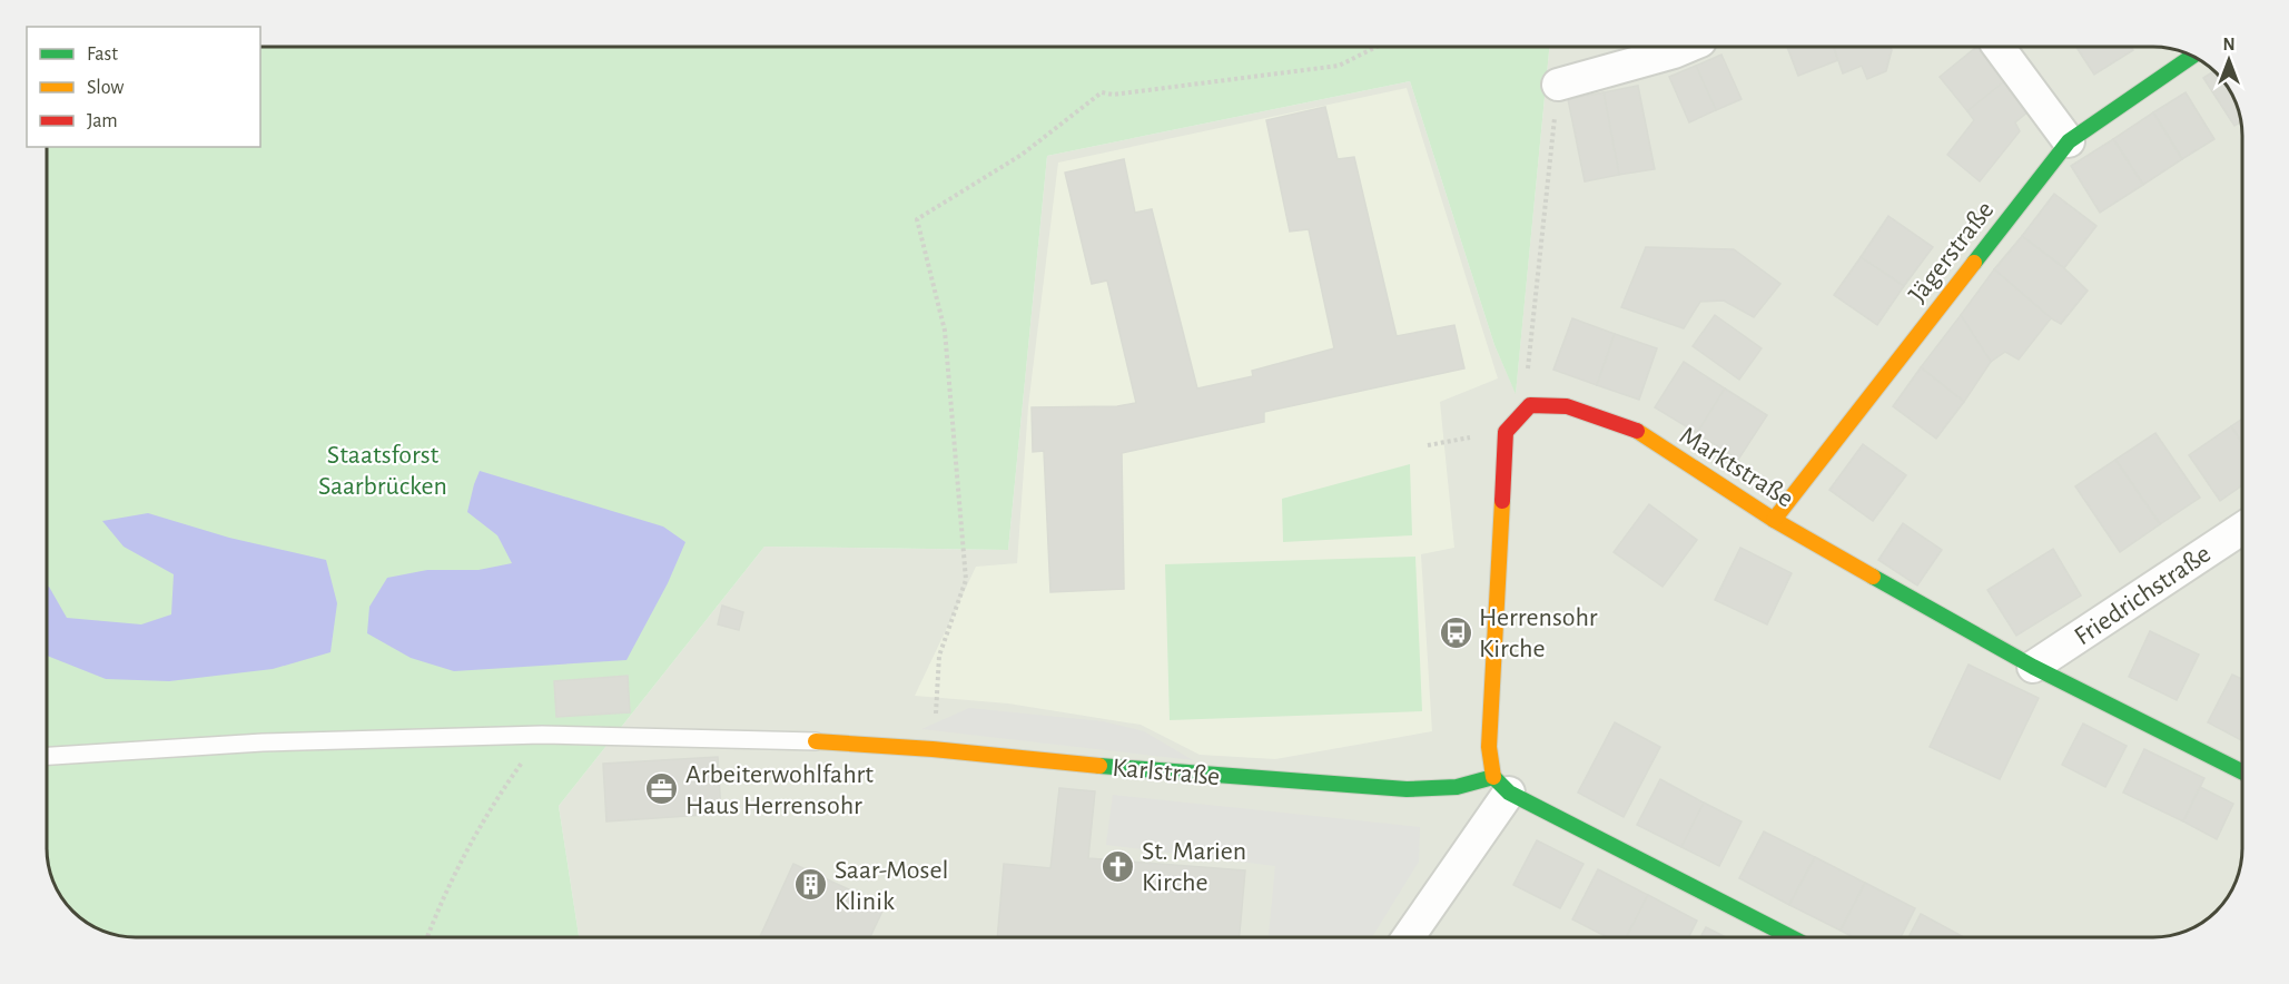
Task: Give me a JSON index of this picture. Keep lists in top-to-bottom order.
{
  "streets": {
    "street": [
      "Jägerstraße",
      "Marktstraße",
      "Friedrichstraße",
      "Karlstraße"
    ]
  },
  "crossings": [
    ["Jägerstraße", "Marktstraße"],
    ["Marktstraße", "Friedrichstraße"],
    ["Marktstraße", "Karlstraße"]
  ],
  "parks": ["Staatsforst Saarbrücken"],
  "places": {
    "bus stop": ["Herrensohr Kirche"],
    "office": ["Arbeiterwohlfahrt Haus Herrensohr"],
    "church": ["St. Marien Kirche"],
    "building": ["Saar-Mosel Klinik"]
  },
  "legend": ["Fast", "Slow", "Jam"],
  "north": "top"
}
